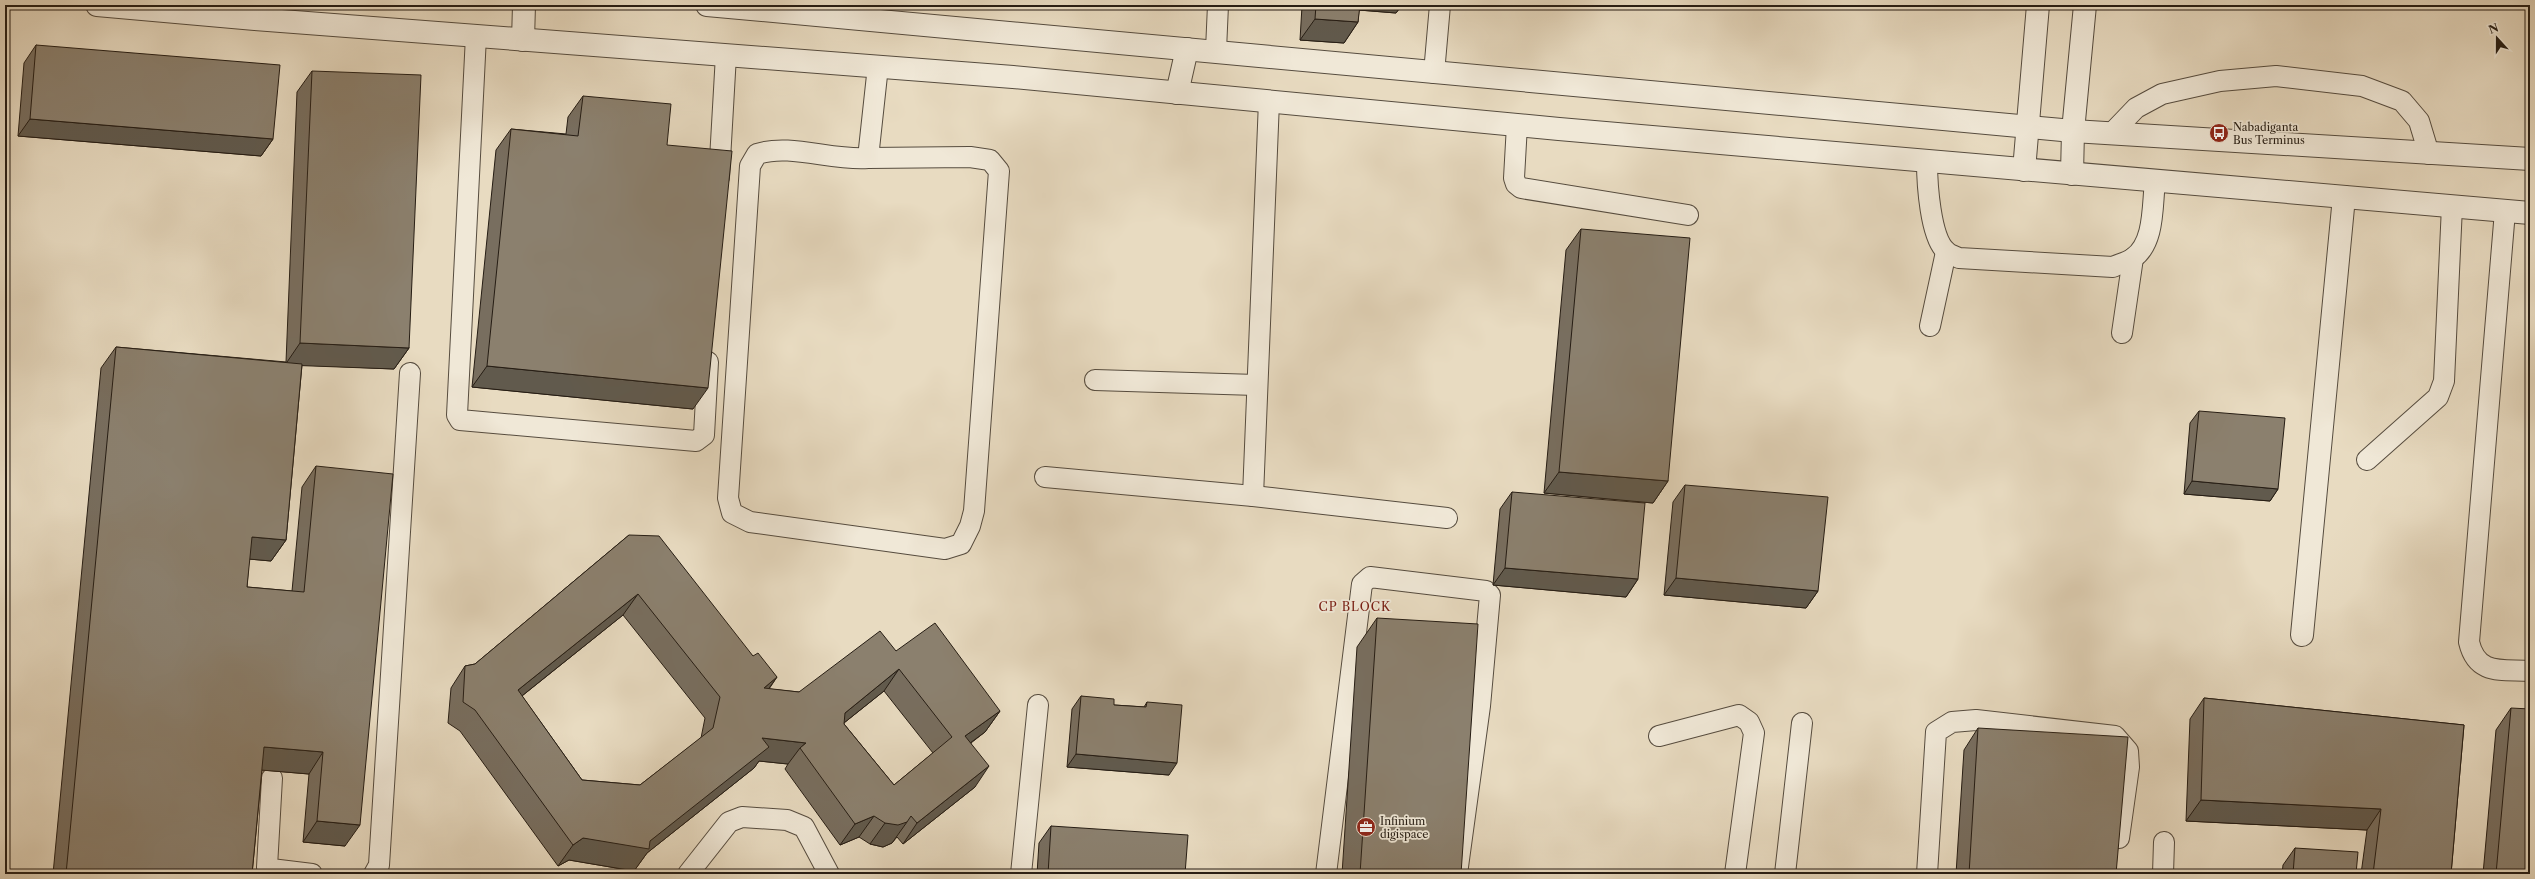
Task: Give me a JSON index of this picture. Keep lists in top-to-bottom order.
{
  "districts": ["CP BLOCK"],
  "places": {
    "bus stop": ["Nabadiganta Bus Terminus"],
    "office": ["Infinium digispace"]
  },
  "north": "top"
}
